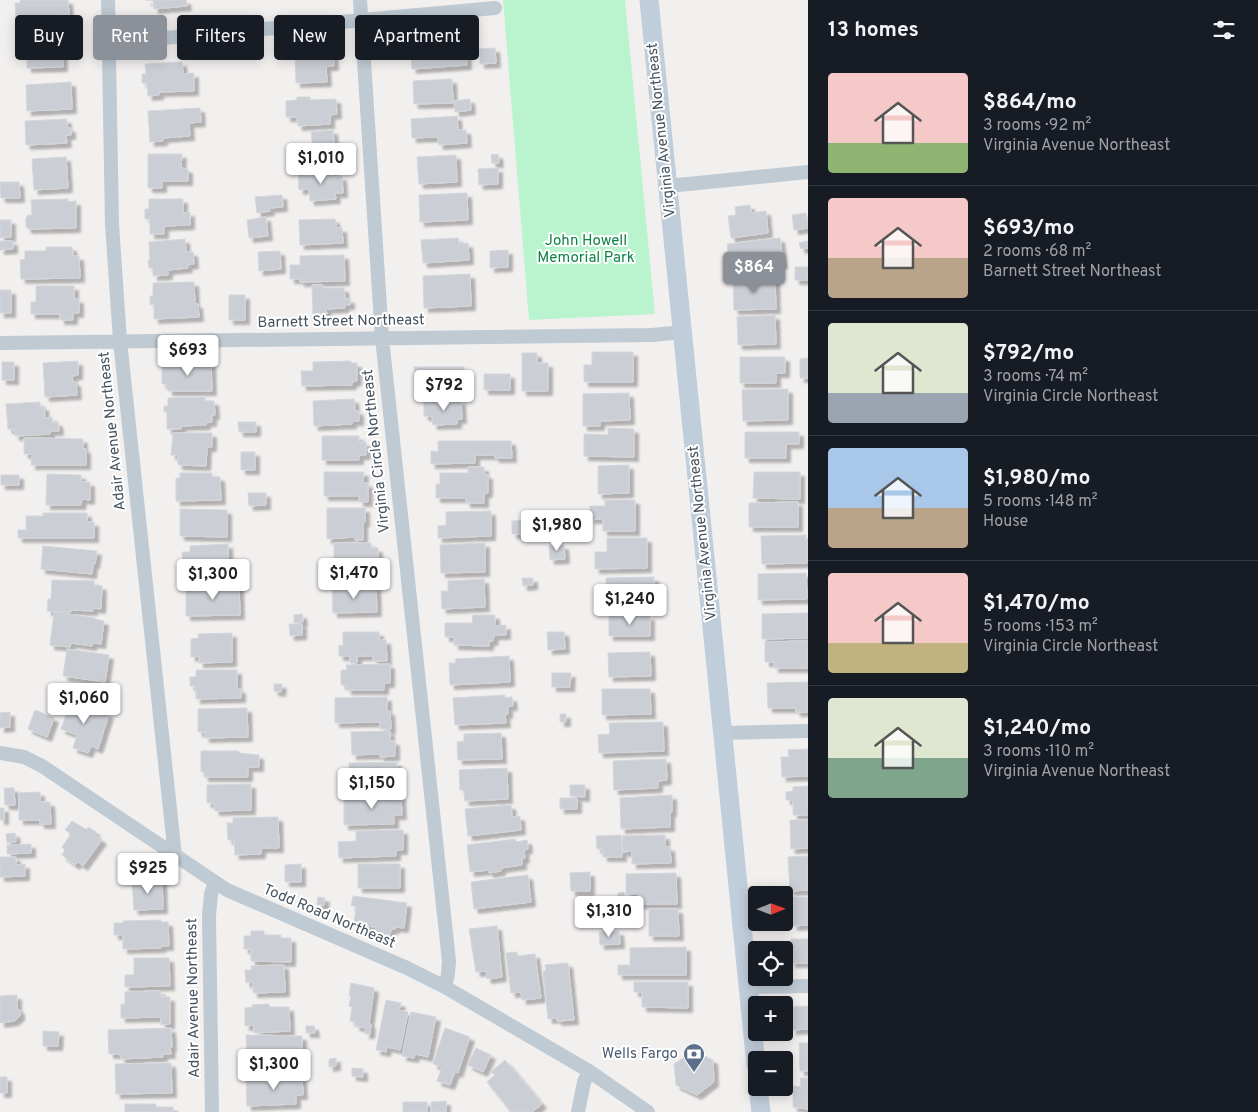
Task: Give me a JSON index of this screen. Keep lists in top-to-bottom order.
{
  "streets": {
    "street": [
      "Virginia Avenue Northeast",
      "Barnett Street Northeast",
      "Adair Avenue Northeast",
      "Virginia Circle Northeast",
      "Todd Road Northeast"
    ]
  },
  "crossings": [
    ["Virginia Avenue Northeast", "Barnett Street Northeast"],
    ["Barnett Street Northeast", "Adair Avenue Northeast"],
    ["Barnett Street Northeast", "Virginia Circle Northeast"],
    ["Adair Avenue Northeast", "Todd Road Northeast"],
    ["Virginia Circle Northeast", "Todd Road Northeast"]
  ],
  "parks": ["John Howell Memorial Park"],
  "places": {
    "bank": ["Wells Fargo"]
  },
  "north": "right",
  "page": {
    "heading": "13 homes",
    "chip": [
      "Buy",
      "Rent",
      "Filters",
      "New",
      "Apartment"
    ],
    "list": [
      {
        "name": "$864/mo",
        "note": "3 rooms · 92 m² · Virginia Avenue Northeast"
      },
      {
        "name": "$693/mo",
        "note": "2 rooms · 68 m² · Barnett Street Northeast"
      },
      {
        "name": "$792/mo",
        "note": "3 rooms · 74 m² · Virginia Circle Northeast"
      },
      {
        "name": "$1,980/mo",
        "note": "5 rooms · 148 m² · House"
      },
      {
        "name": "$1,470/mo",
        "note": "5 rooms · 153 m² · Virginia Circle Northeast"
      },
      {
        "name": "$1,240/mo",
        "note": "3 rooms · 110 m² · Virginia Avenue Northeast"
      }
    ],
    "price": [
      "$1,010",
      "$864",
      "$693",
      "$792",
      "$1,980",
      "$1,470",
      "$1,300",
      "$1,240",
      "$1,060",
      "$1,150",
      "$925",
      "$1,310",
      "$1,300"
    ],
    "map_buttons": ["+", "−"]
  }
}
